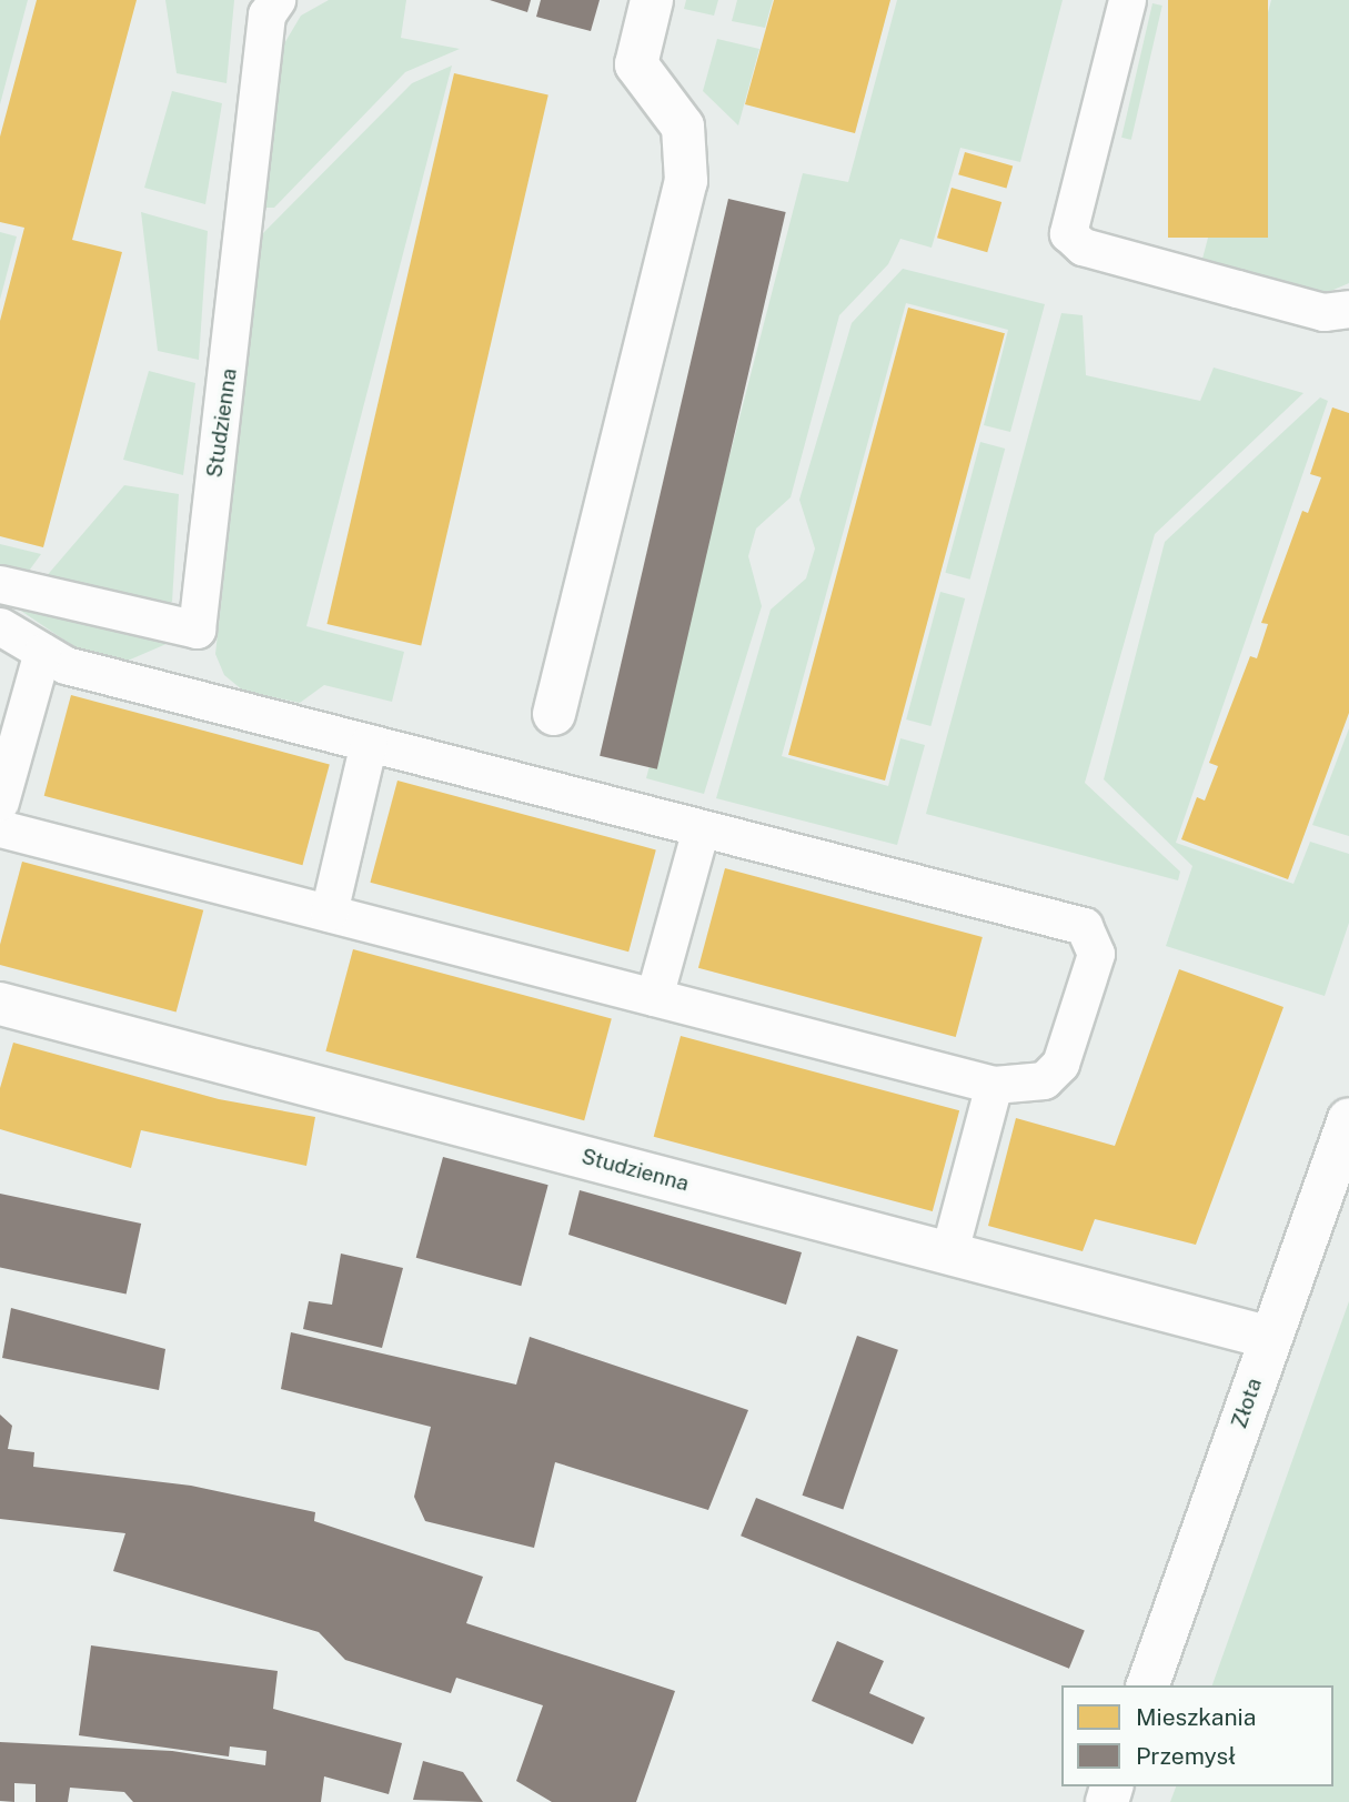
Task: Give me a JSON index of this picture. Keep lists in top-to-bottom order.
{
  "streets": {
    "street": ["Studzienna", "Złota"]
  },
  "crossings": [
    ["Studzienna", "Złota"]
  ],
  "legend": ["Mieszkania", "Przemysł"]
}
